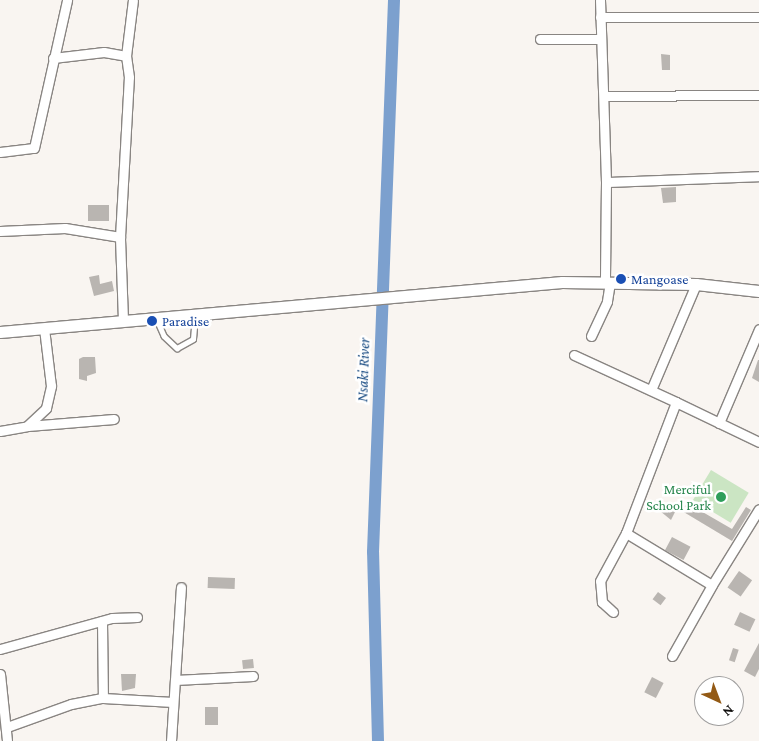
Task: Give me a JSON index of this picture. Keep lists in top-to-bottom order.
{
  "water": ["Nsaki River"],
  "places": ["Mangoase", "Paradise", "Merciful School Park"],
  "north": "bottom right"
}
